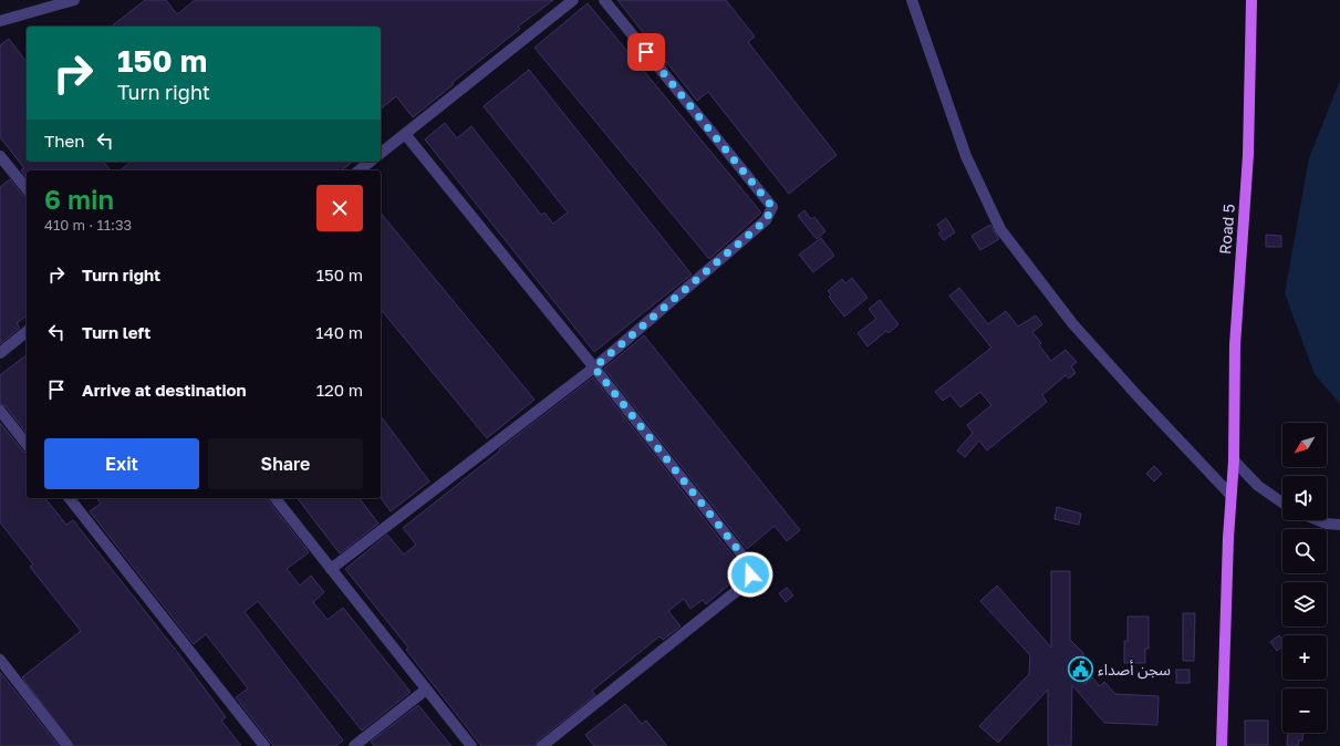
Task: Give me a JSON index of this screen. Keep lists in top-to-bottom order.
{
  "streets": {
    "main road": ["Road 5"]
  },
  "places": {
    "public building": ["سجن أصداء"]
  },
  "north": "bottom left",
  "page": {
    "turn": ["150 m", "Turn right"],
    "then": "Then",
    "heading": ["6 min", "410 m · 11:33"],
    "list": [
      {
        "name": "Turn right",
        "value": "150 m"
      },
      {
        "name": "Turn left",
        "value": "140 m"
      },
      {
        "name": "Arrive at destination",
        "value": "120 m"
      }
    ],
    "map_buttons": ["+", "−"],
    "buttons": ["Exit", "Share"]
  }
}
